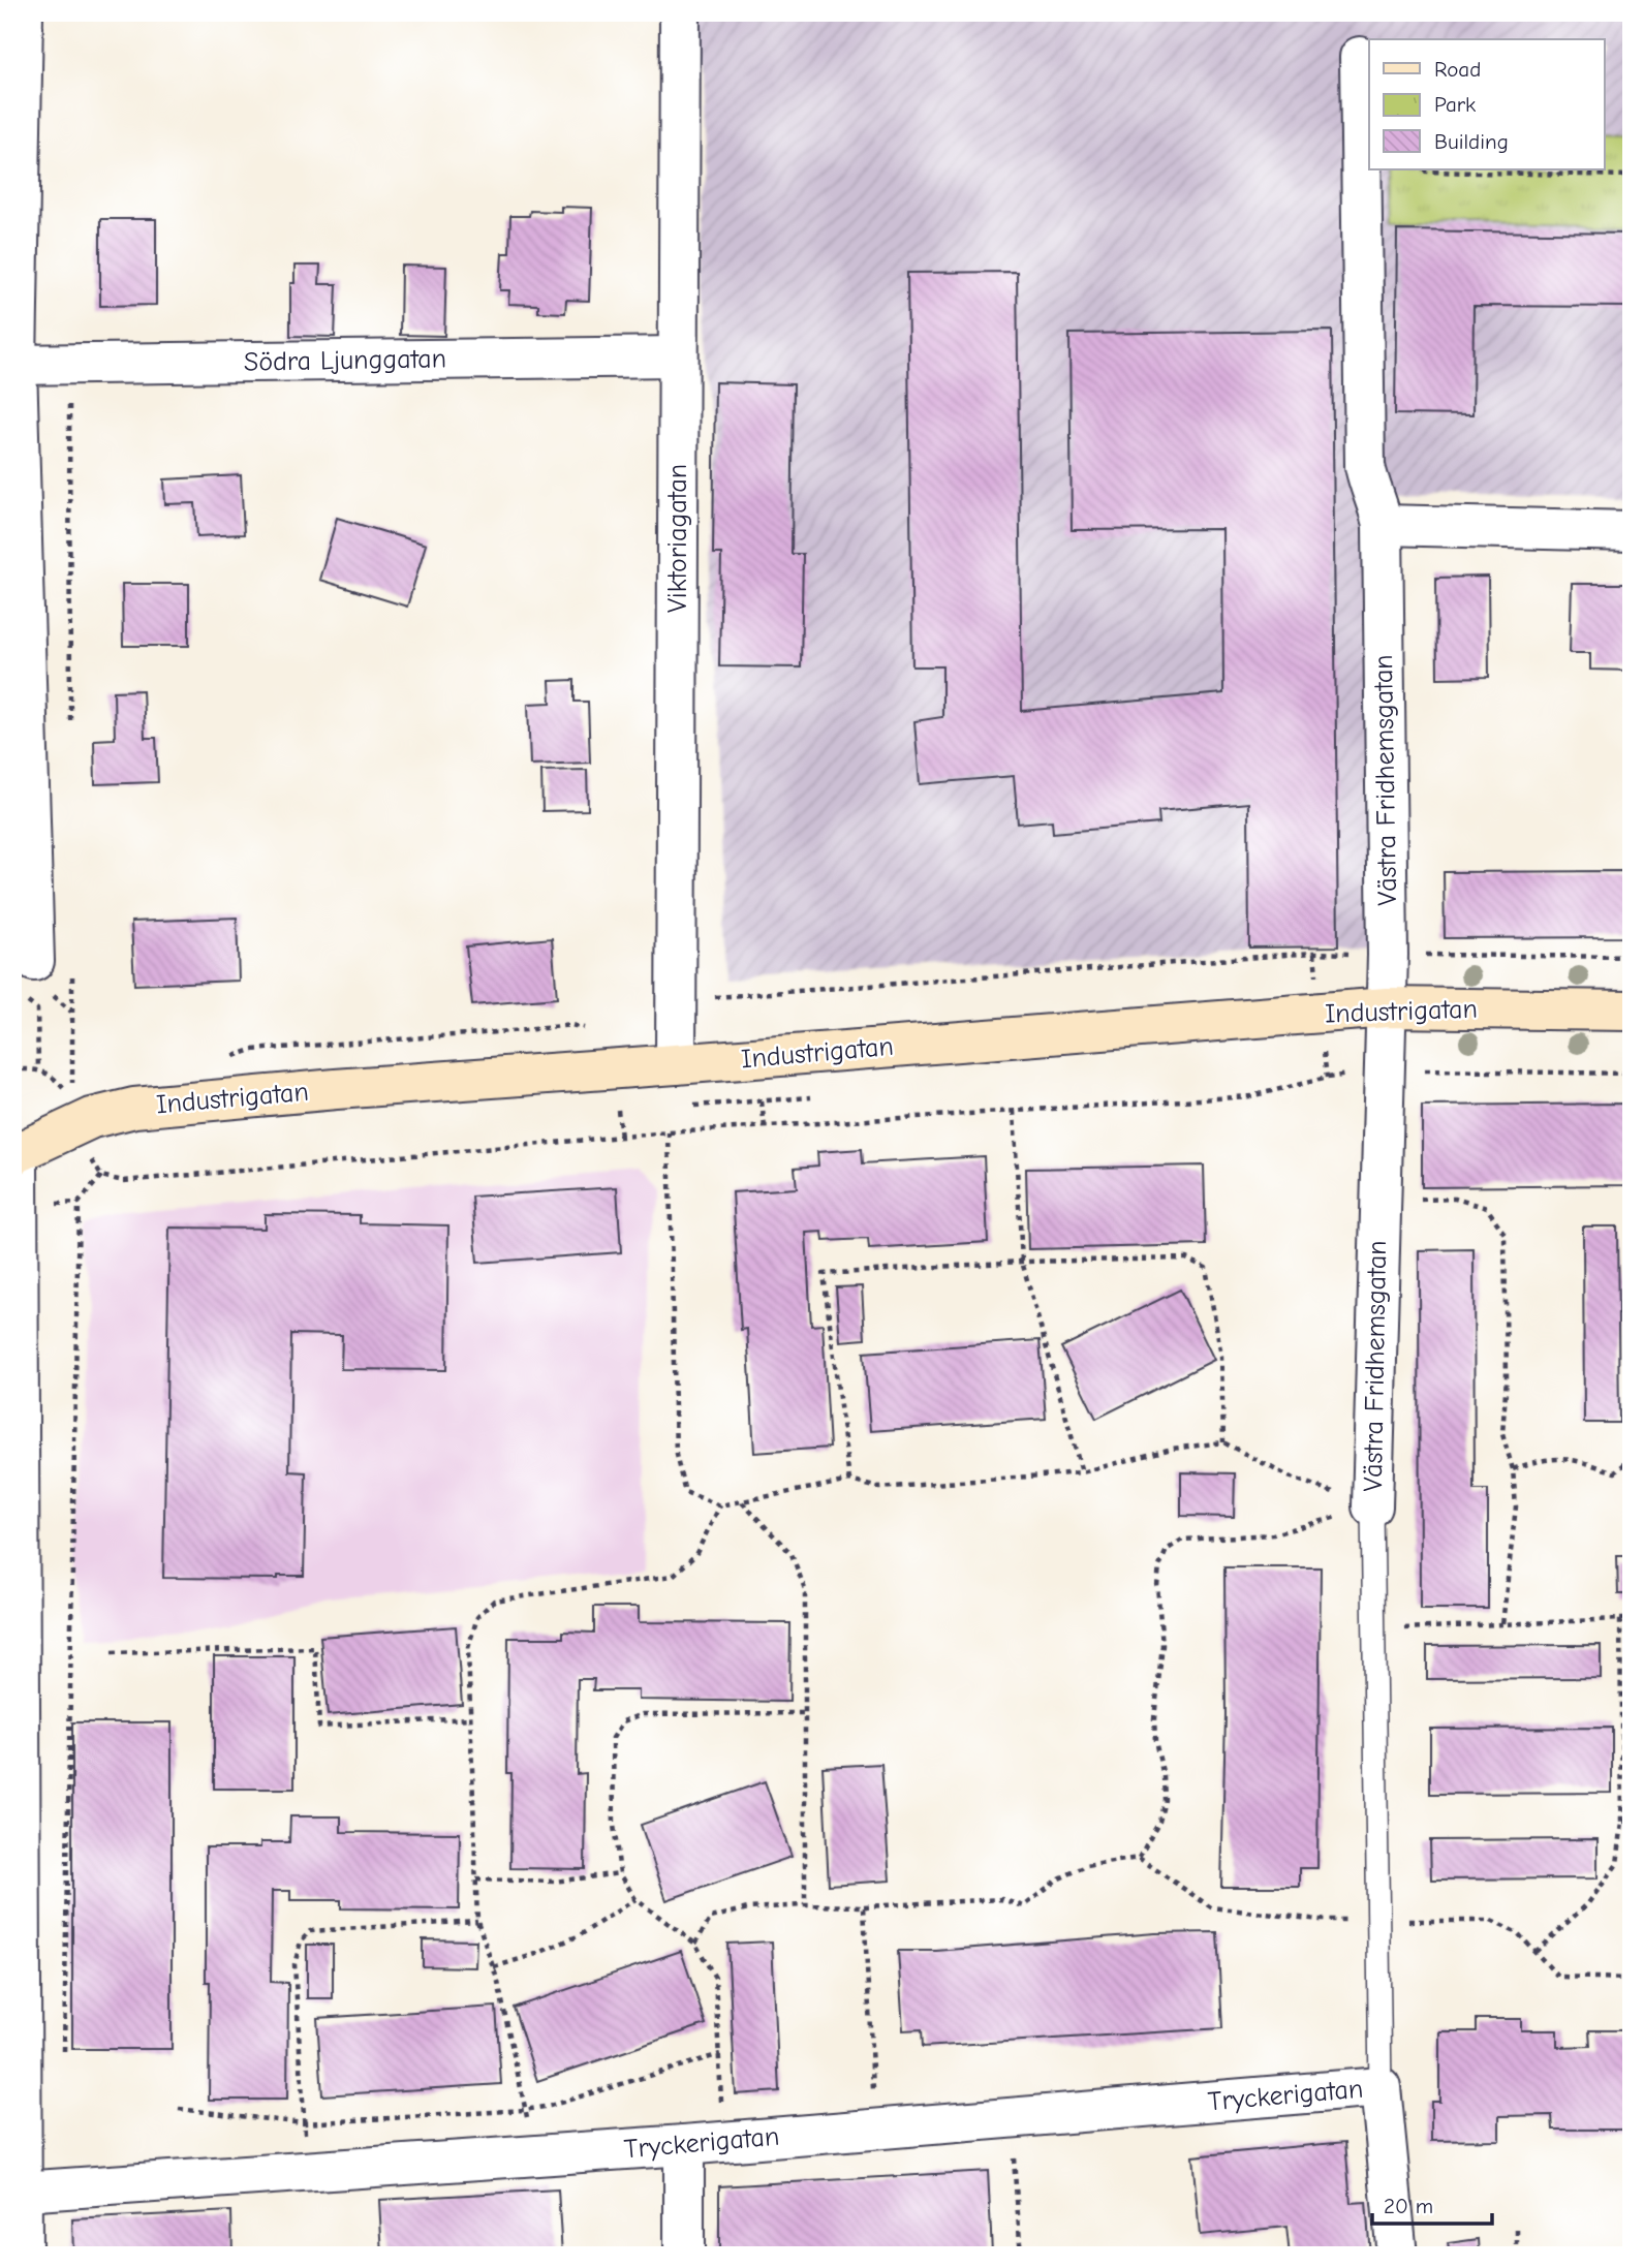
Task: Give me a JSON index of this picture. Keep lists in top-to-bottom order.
{
  "streets": {
    "street": [
      "Södra Ljunggatan",
      "Viktoriagatan",
      "Västra Fridhemsgatan",
      "Industrigatan",
      "Tryckerigatan"
    ]
  },
  "crossings": [
    ["Södra Ljunggatan", "Viktoriagatan"],
    ["Viktoriagatan", "Industrigatan"],
    ["Västra Fridhemsgatan", "Industrigatan"]
  ],
  "legend": ["Road", "Park", "Building"],
  "scale_bar": "20 m"
}
